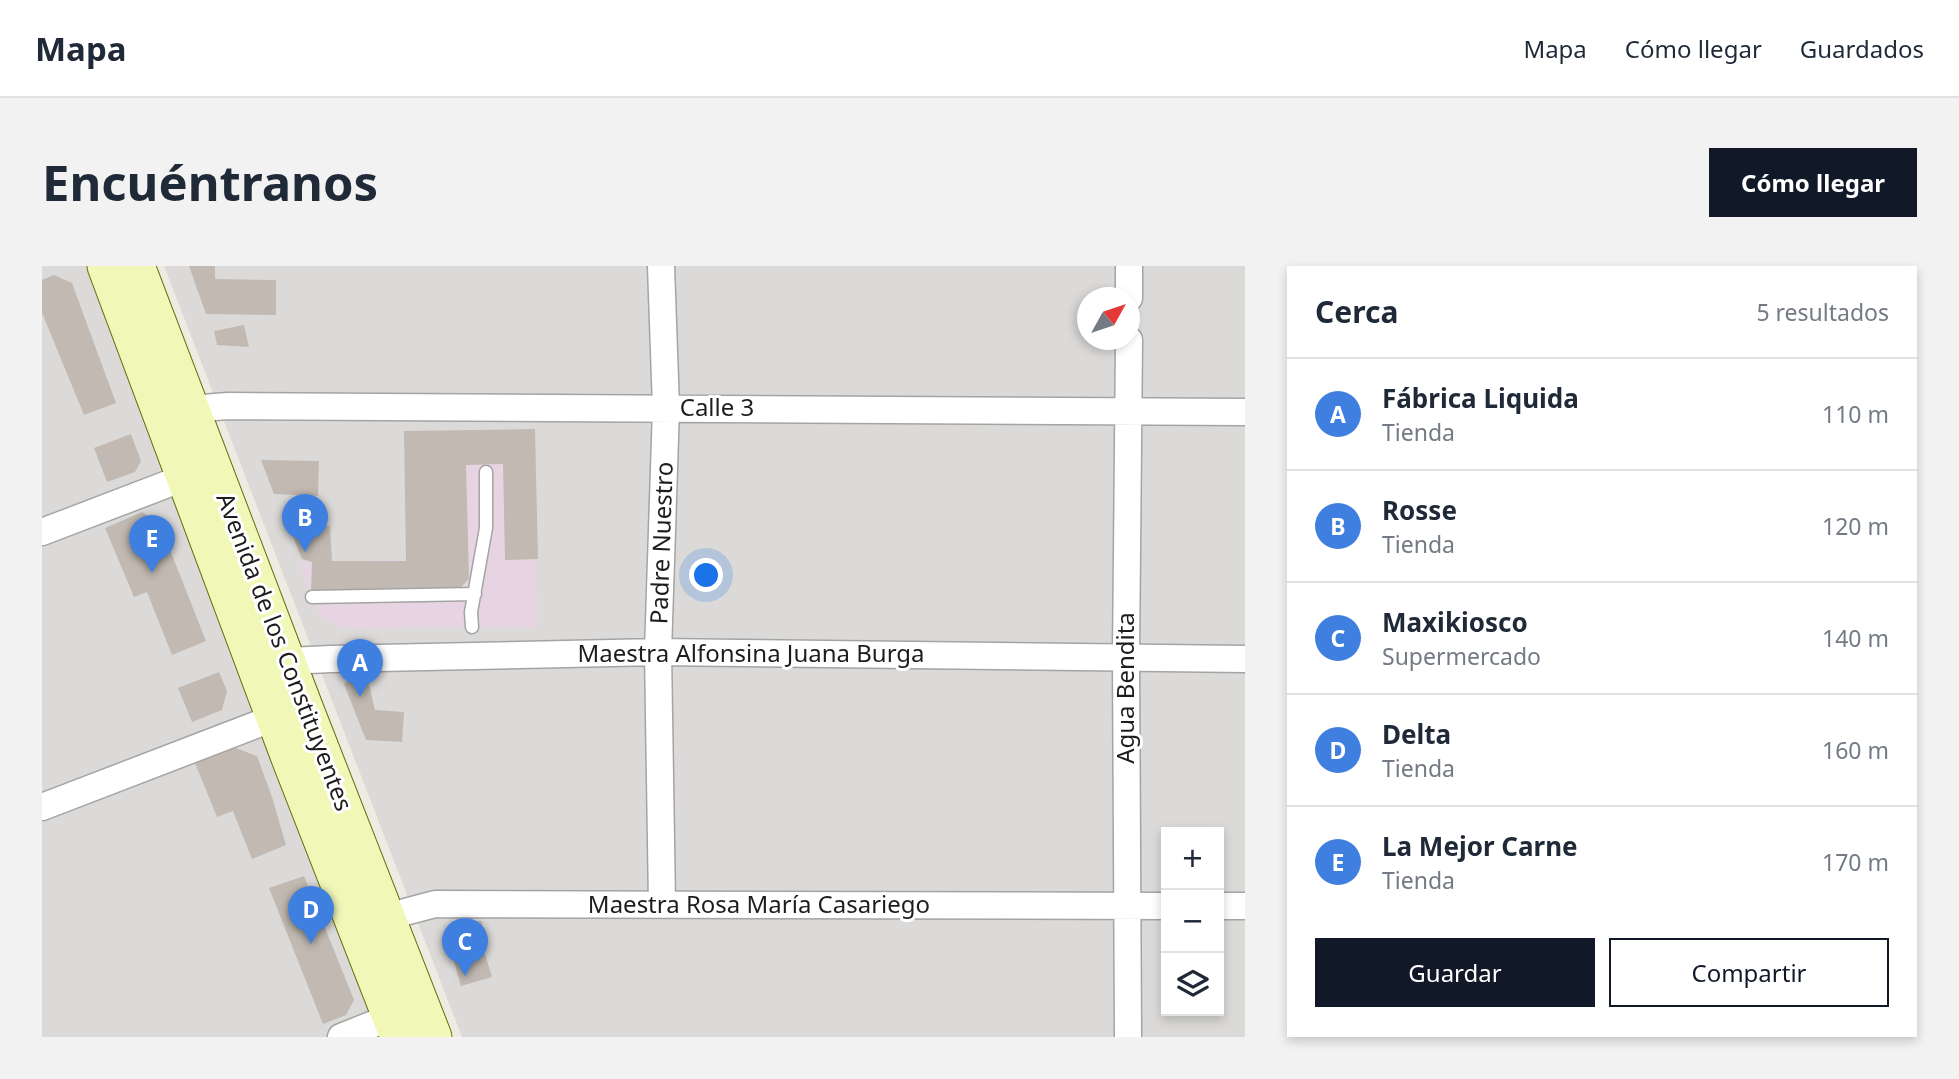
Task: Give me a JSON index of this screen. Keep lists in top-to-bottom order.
{
  "streets": {
    "main road": ["Avenida de los Constituyentes"],
    "street": [
      "Calle 3",
      "Padre Nuestro",
      "Maestra Alfonsina Juana Burga",
      "Agua Bendita",
      "Maestra Rosa María Casariego"
    ]
  },
  "crossings": [
    ["Calle 3", "Padre Nuestro"],
    ["Calle 3", "Avenida de los Constituyentes"],
    ["Calle 3", "Agua Bendita"],
    ["Padre Nuestro", "Maestra Alfonsina Juana Burga"],
    ["Padre Nuestro", "Maestra Rosa María Casariego"],
    ["Avenida de los Constituyentes", "Maestra Alfonsina Juana Burga"],
    ["Avenida de los Constituyentes", "Maestra Rosa María Casariego"],
    ["Maestra Alfonsina Juana Burga", "Agua Bendita"],
    ["Agua Bendita", "Maestra Rosa María Casariego"]
  ],
  "north": "top right",
  "page": {
    "header": "Mapa",
    "nav": ["Mapa", "Cómo llegar", "Guardados"],
    "buttons": [
      "Cómo llegar",
      ["Guardar", "Compartir"]
    ],
    "title": "Encuéntranos",
    "heading": ["Cerca", "5 resultados"],
    "list": [
      {
        "mark": "A",
        "name": "Fábrica Liquida",
        "note": "Tienda",
        "value": "110 m"
      },
      {
        "mark": "B",
        "name": "Rosse",
        "note": "Tienda",
        "value": "120 m"
      },
      {
        "mark": "C",
        "name": "Maxikiosco",
        "note": "Supermercado",
        "value": "140 m"
      },
      {
        "mark": "D",
        "name": "Delta",
        "note": "Tienda",
        "value": "160 m"
      },
      {
        "mark": "E",
        "name": "La Mejor Carne",
        "note": "Tienda",
        "value": "170 m"
      }
    ],
    "pins": [
      "B",
      "E",
      "A",
      "D",
      "C"
    ],
    "map_buttons": ["+", "−"]
  }
}
